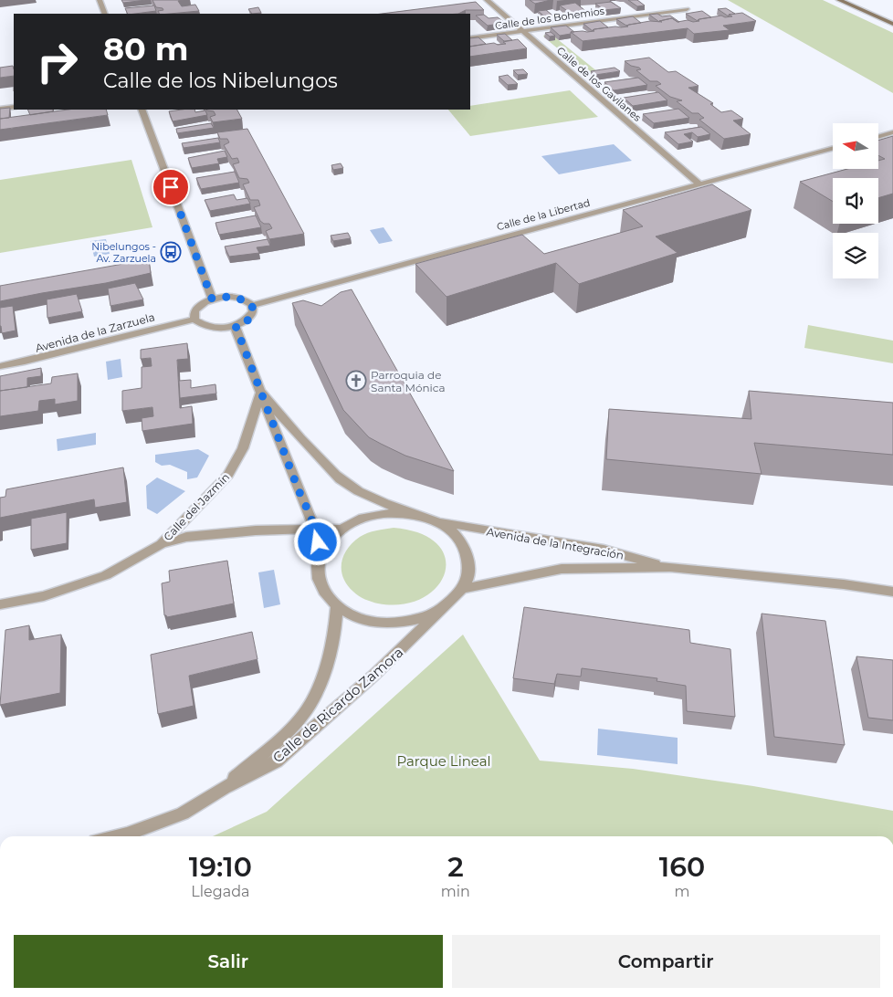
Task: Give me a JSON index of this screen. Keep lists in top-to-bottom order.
{
  "streets": {
    "street": [
      "Calle de los Bohemios",
      "Calle de los Gavilanes",
      "Calle de la Libertad",
      "Avenida de la Zarzuela",
      "Calle del Jazmín",
      "Avenida de la Integración",
      "Calle de Ricardo Zamora"
    ]
  },
  "crossings": [
    ["Calle de los Bohemios", "Calle de los Gavilanes"],
    ["Calle de los Gavilanes", "Calle de la Libertad"],
    ["Calle del Jazmín", "Avenida de la Integración"],
    ["Calle del Jazmín", "Calle de Ricardo Zamora"],
    ["Avenida de la Integración", "Calle de Ricardo Zamora"]
  ],
  "parks": ["Parque Lineal"],
  "places": {
    "bus stop": ["Nibelungos - Av. Zarzuela"],
    "church": ["Parroquia de Santa Mónica"]
  },
  "north": "left",
  "page": {
    "turn": ["80 m", "Calle de los Nibelungos"],
    "eta": [
      "19:10",
      "Llegada",
      "2",
      "min",
      "160",
      "m"
    ],
    "buttons": ["Salir", "Compartir"]
  }
}
